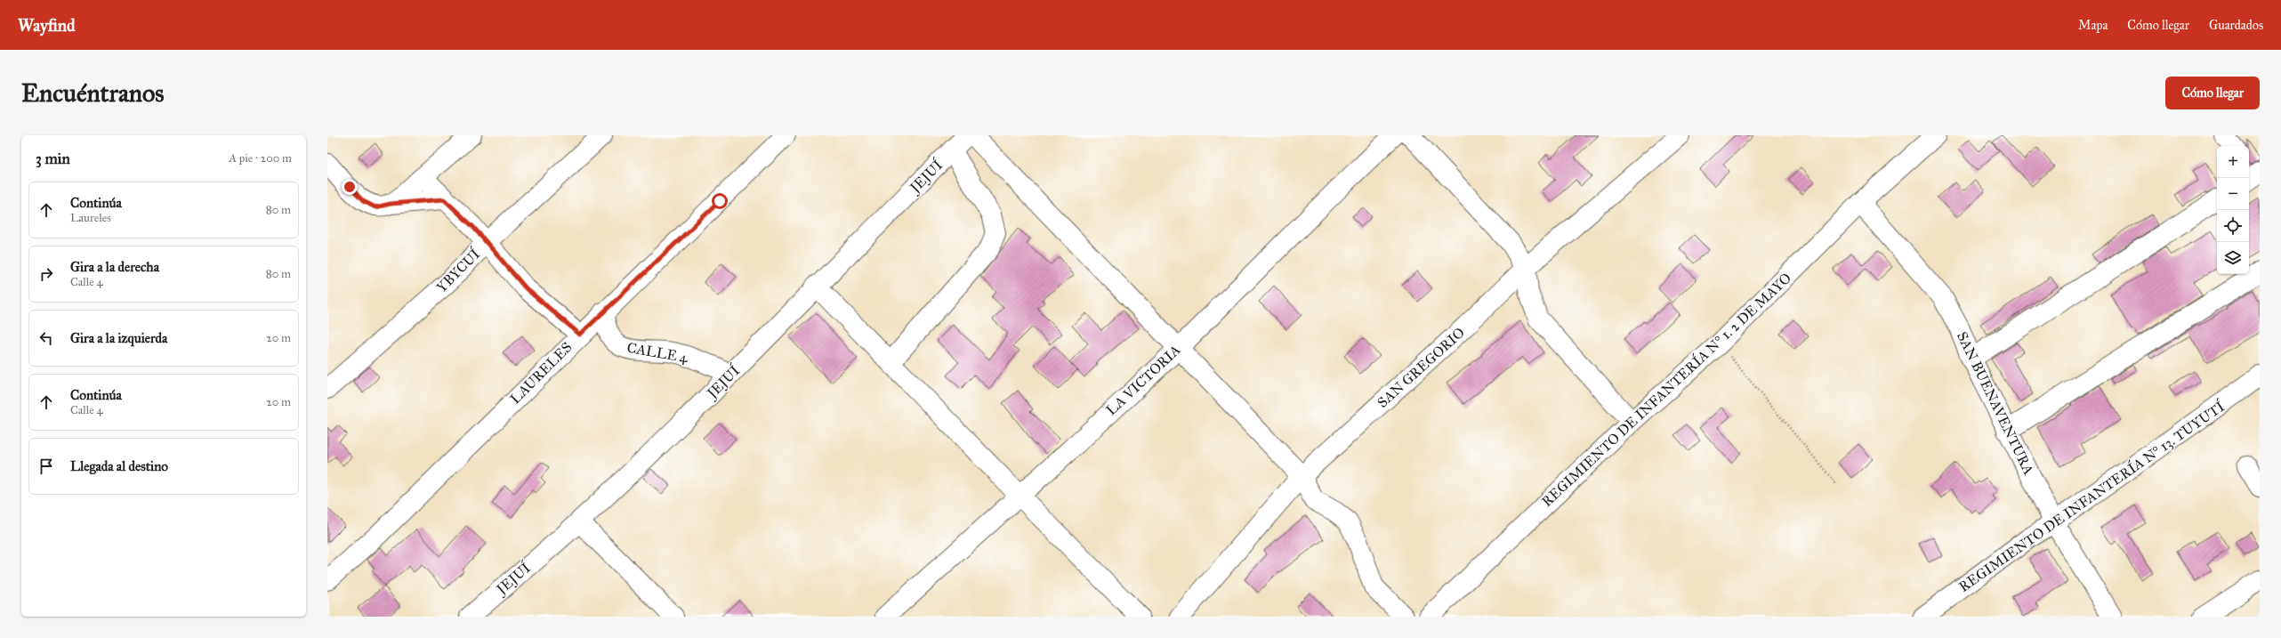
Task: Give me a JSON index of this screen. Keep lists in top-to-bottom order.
{
  "streets": {
    "street": [
      "JEJUÍ",
      "YBYCUÍ",
      "CALLE 4",
      "SAN GREGORIO",
      "LAURELES",
      "LA VICTORIA",
      "REGIMIENTO DE INFANTERÍA N° 1. 2 DE MAYO",
      "SAN BUENAVENTURA",
      "REGIMIENTO DE INFANTERÍA N° 13. TUYUTÍ"
    ]
  },
  "crossings": [
    ["JEJUÍ", "CALLE 4"],
    ["CALLE 4", "LAURELES"],
    ["REGIMIENTO DE INFANTERÍA N° 1. 2 DE MAYO", "SAN BUENAVENTURA"],
    ["SAN BUENAVENTURA", "REGIMIENTO DE INFANTERÍA N° 13. TUYUTÍ"]
  ],
  "page": {
    "header": "Wayfind",
    "nav": ["Mapa", "Cómo llegar", "Guardados"],
    "buttons": "Cómo llegar",
    "title": "Encuéntranos",
    "heading": ["3 min", "A pie · 200 m"],
    "map_buttons": ["+", "−"],
    "list": [
      ["Continúa", "Laureles", "80 m"],
      ["Gira a la derecha", "Calle 4", "80 m"],
      ["Gira a la izquierda", "20 m"],
      ["Continúa", "Calle 4", "20 m"],
      "Llegada al destino"
    ]
  }
}
